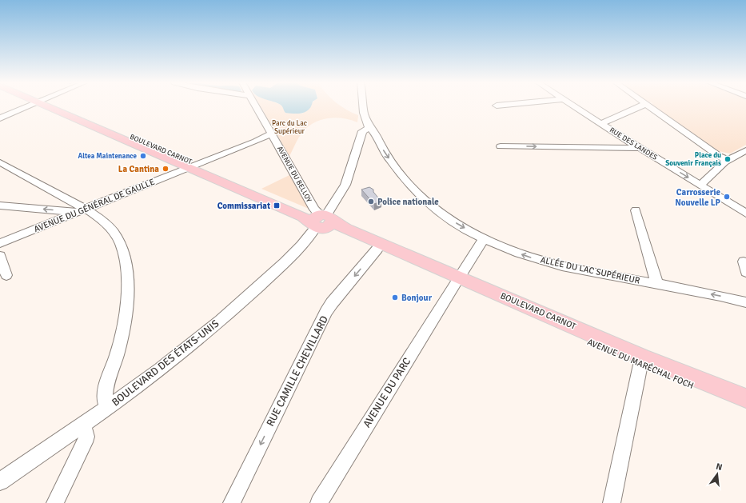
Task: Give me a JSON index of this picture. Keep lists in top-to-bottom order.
{
  "streets": {
    "main road": ["BOULEVARD CARNOT", "AVENUE DU MARÉCHAL FOCH"],
    "street": [
      "RUE DES LANDES",
      "AVENUE DU BELLOY",
      "AVENUE DU GÉNÉRAL DE GAULLE",
      "ALLÉE DU LAC SUPÉRIEUR",
      "BOULEVARD DES ÉTATS-UNIS",
      "RUE CAMILLE CHEVILLARD",
      "AVENUE DU PARC"
    ]
  },
  "crossings": [
    ["BOULEVARD CARNOT", "AVENUE DU BELLOY"],
    ["BOULEVARD CARNOT", "AVENUE DU GÉNÉRAL DE GAULLE"],
    ["BOULEVARD CARNOT", "BOULEVARD DES ÉTATS-UNIS"],
    ["BOULEVARD CARNOT", "AVENUE DU MARÉCHAL FOCH"],
    ["BOULEVARD CARNOT", "AVENUE DU PARC"],
    ["AVENUE DU BELLOY", "AVENUE DU GÉNÉRAL DE GAULLE"],
    ["AVENUE DU BELLOY", "BOULEVARD DES ÉTATS-UNIS"],
    ["ALLÉE DU LAC SUPÉRIEUR", "BOULEVARD DES ÉTATS-UNIS"],
    ["ALLÉE DU LAC SUPÉRIEUR", "AVENUE DU PARC"],
    ["AVENUE DU MARÉCHAL FOCH", "RUE CAMILLE CHEVILLARD"],
    ["AVENUE DU MARÉCHAL FOCH", "AVENUE DU PARC"]
  ],
  "one_way": ["RUE CAMILLE CHEVILLARD"],
  "parks": ["Parc du Lac Supérieur"],
  "places": {
    "other": [
      "Altea Maintenance",
      "Place du Souvenir Français",
      "La Cantina",
      "Carrosserie Nouvelle LP",
      "Police nationale",
      "Bonjour"
    ],
    "transit": ["Commissariat"]
  },
  "north": "top"
}
